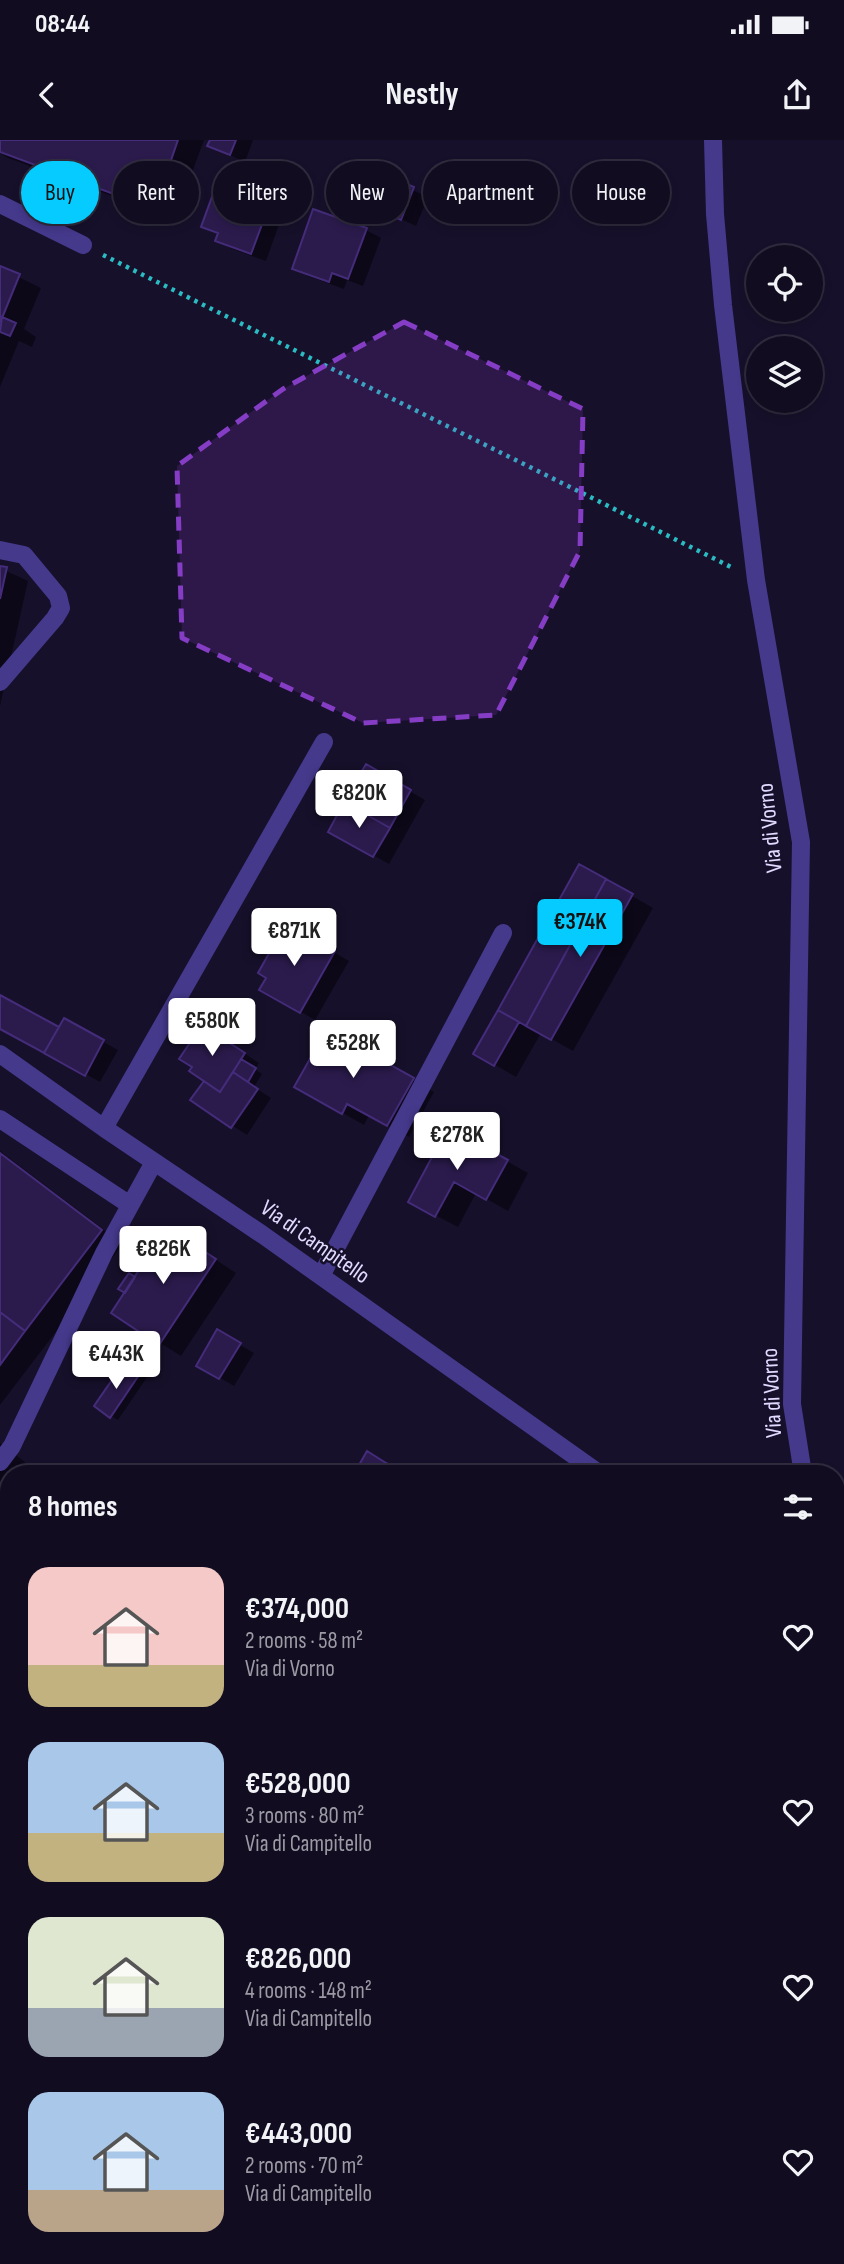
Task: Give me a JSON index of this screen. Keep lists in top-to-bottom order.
{
  "streets": {
    "street": ["Via di Vorno", "Via di Campitello"]
  },
  "page": {
    "status": "08:44",
    "header": "Nestly",
    "chip": [
      "Buy",
      "Rent",
      "Filters",
      "New",
      "Apartment",
      "House"
    ],
    "price": [
      "€820K",
      "€374K",
      "€871K",
      "€580K",
      "€528K",
      "€278K",
      "€826K",
      "€443K"
    ],
    "heading": "8 homes",
    "list": [
      {
        "name": "€374,000",
        "note": "2 rooms · 58 m² · Via di Vorno"
      },
      {
        "name": "€528,000",
        "note": "3 rooms · 80 m² · Via di Campitello"
      },
      {
        "name": "€826,000",
        "note": "4 rooms · 148 m² · Via di Campitello"
      },
      {
        "name": "€443,000",
        "note": "2 rooms · 70 m² · Via di Campitello"
      }
    ]
  }
}
